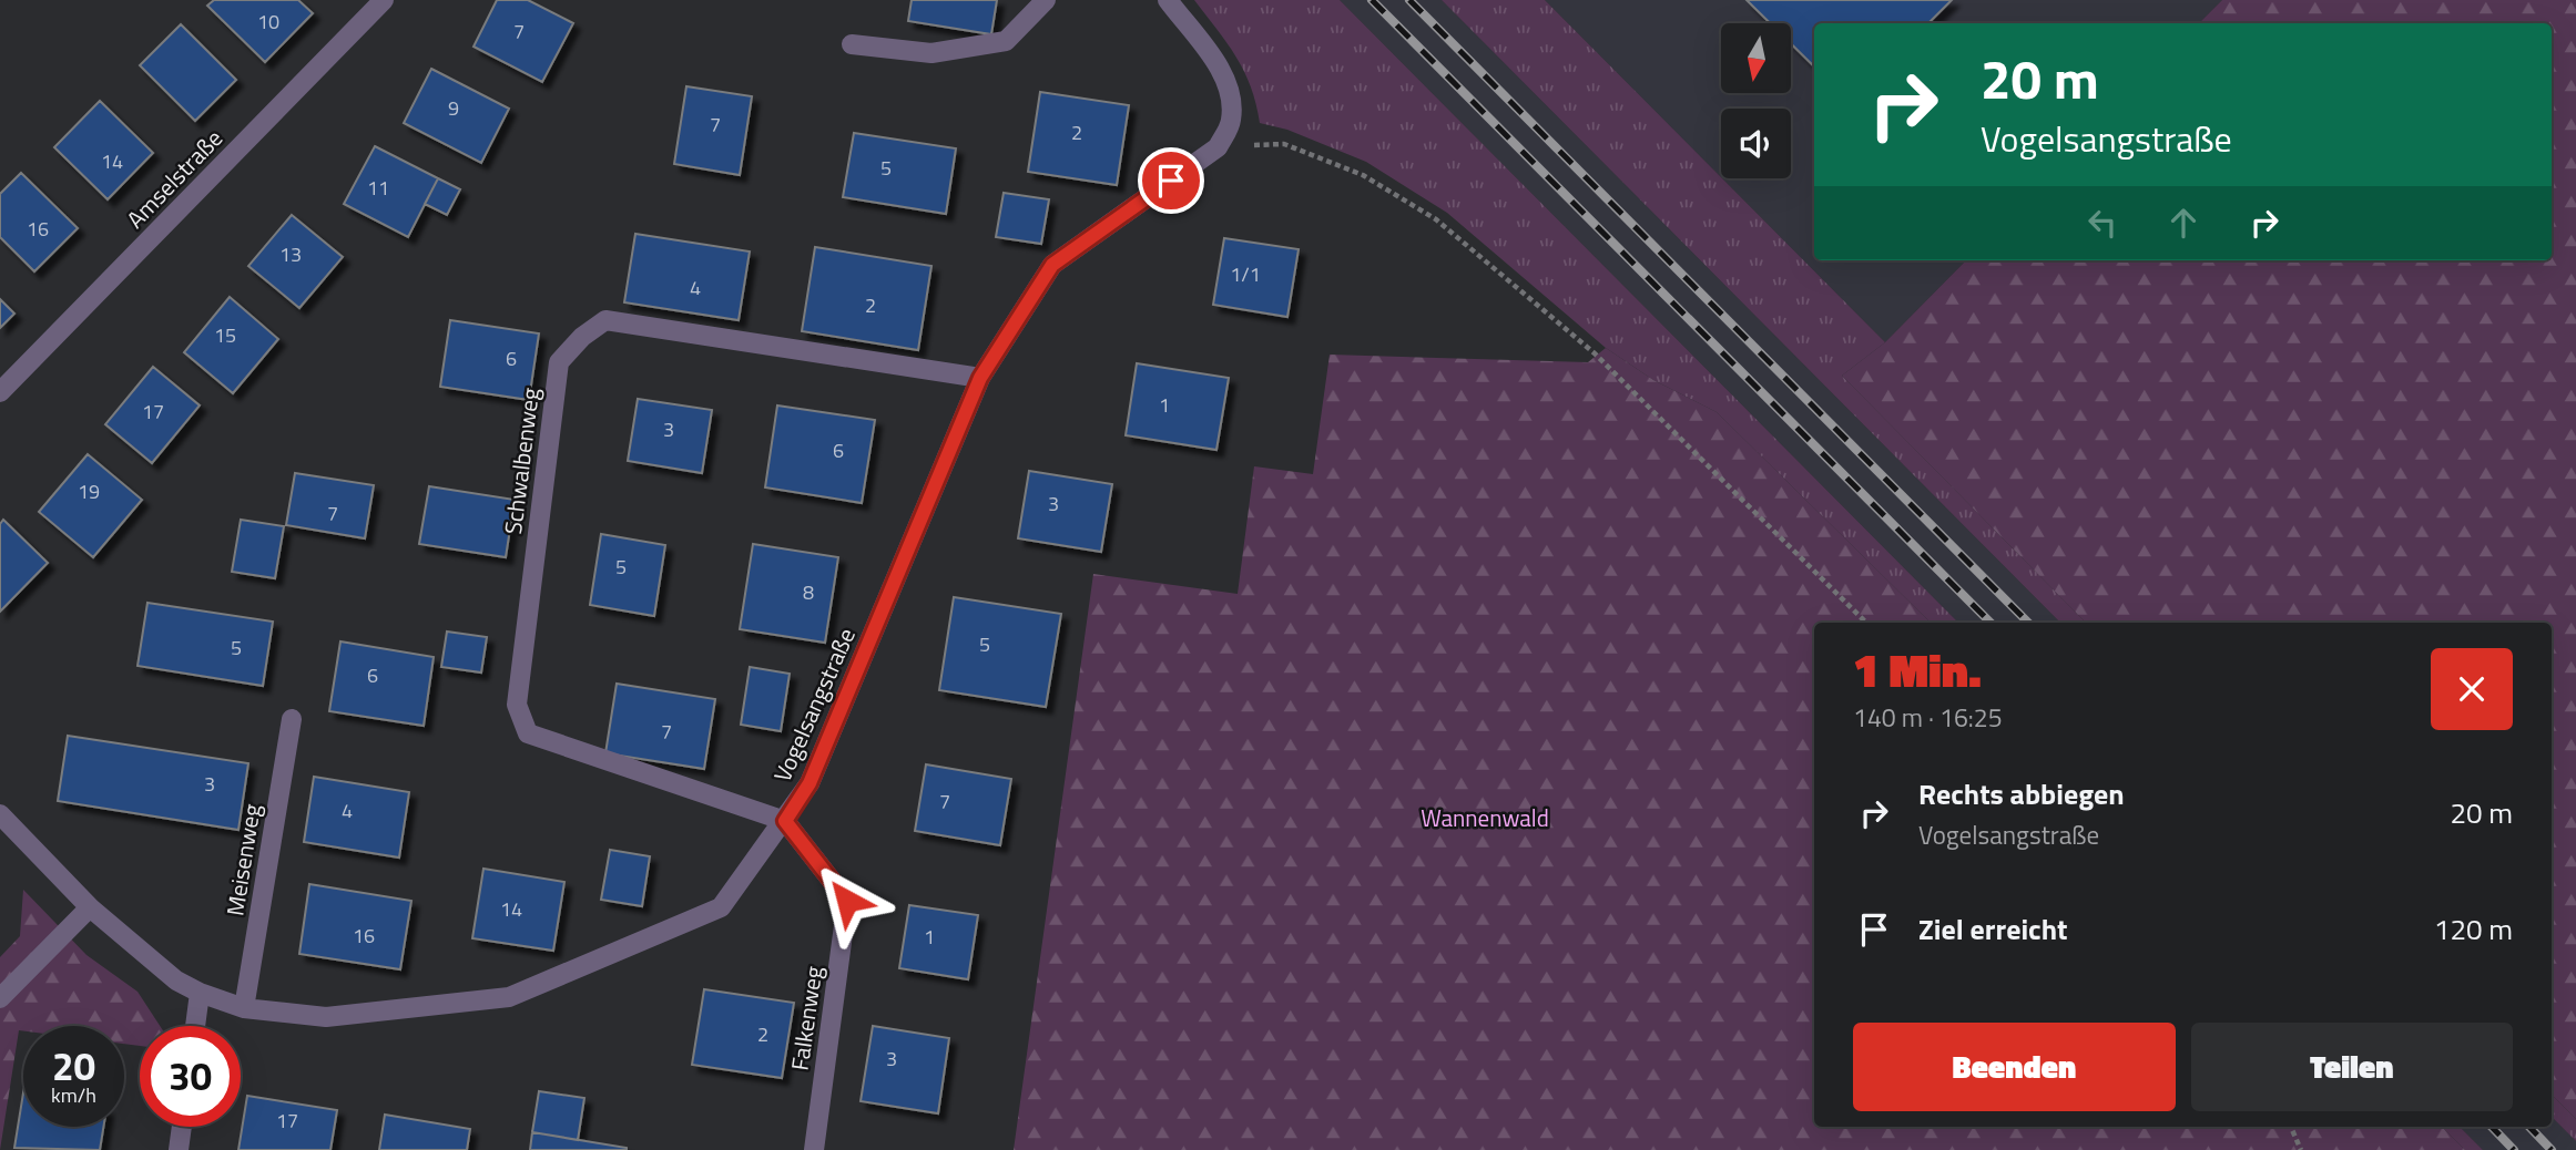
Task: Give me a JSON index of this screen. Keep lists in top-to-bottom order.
{
  "streets": {
    "street": [
      "Amselstraße",
      "Schwalbenweg",
      "Vogelsangstraße",
      "Meisenweg",
      "Falkenweg"
    ]
  },
  "crossings": [
    ["Schwalbenweg", "Vogelsangstraße"],
    ["Schwalbenweg", "Falkenweg"],
    ["Vogelsangstraße", "Meisenweg"],
    ["Vogelsangstraße", "Falkenweg"]
  ],
  "parks": ["Wannenwald"],
  "house_numbers": [
    "10",
    "7",
    "9",
    "7",
    "2",
    "14",
    "5",
    "11",
    "16",
    "13",
    "1/1",
    "4",
    "2",
    "15",
    "6",
    "1",
    "17",
    "3",
    "6",
    "19",
    "3",
    "7",
    "5",
    "8",
    "5",
    "5",
    "6",
    "7",
    "3",
    "7",
    "4",
    "14",
    "16",
    "1",
    "2",
    "3",
    "17"
  ],
  "north": "bottom",
  "page": {
    "turn": ["20 m", "Vogelsangstraße"],
    "heading": ["1 Min.", "140 m · 16:25"],
    "list": [
      {
        "name": "Rechts abbiegen",
        "note": "Vogelsangstraße",
        "value": "20 m"
      },
      {
        "name": "Ziel erreicht",
        "value": "120 m"
      }
    ],
    "buttons": ["Beenden", "Teilen"],
    "speed": "20 km/h",
    "limit": "30"
  }
}
